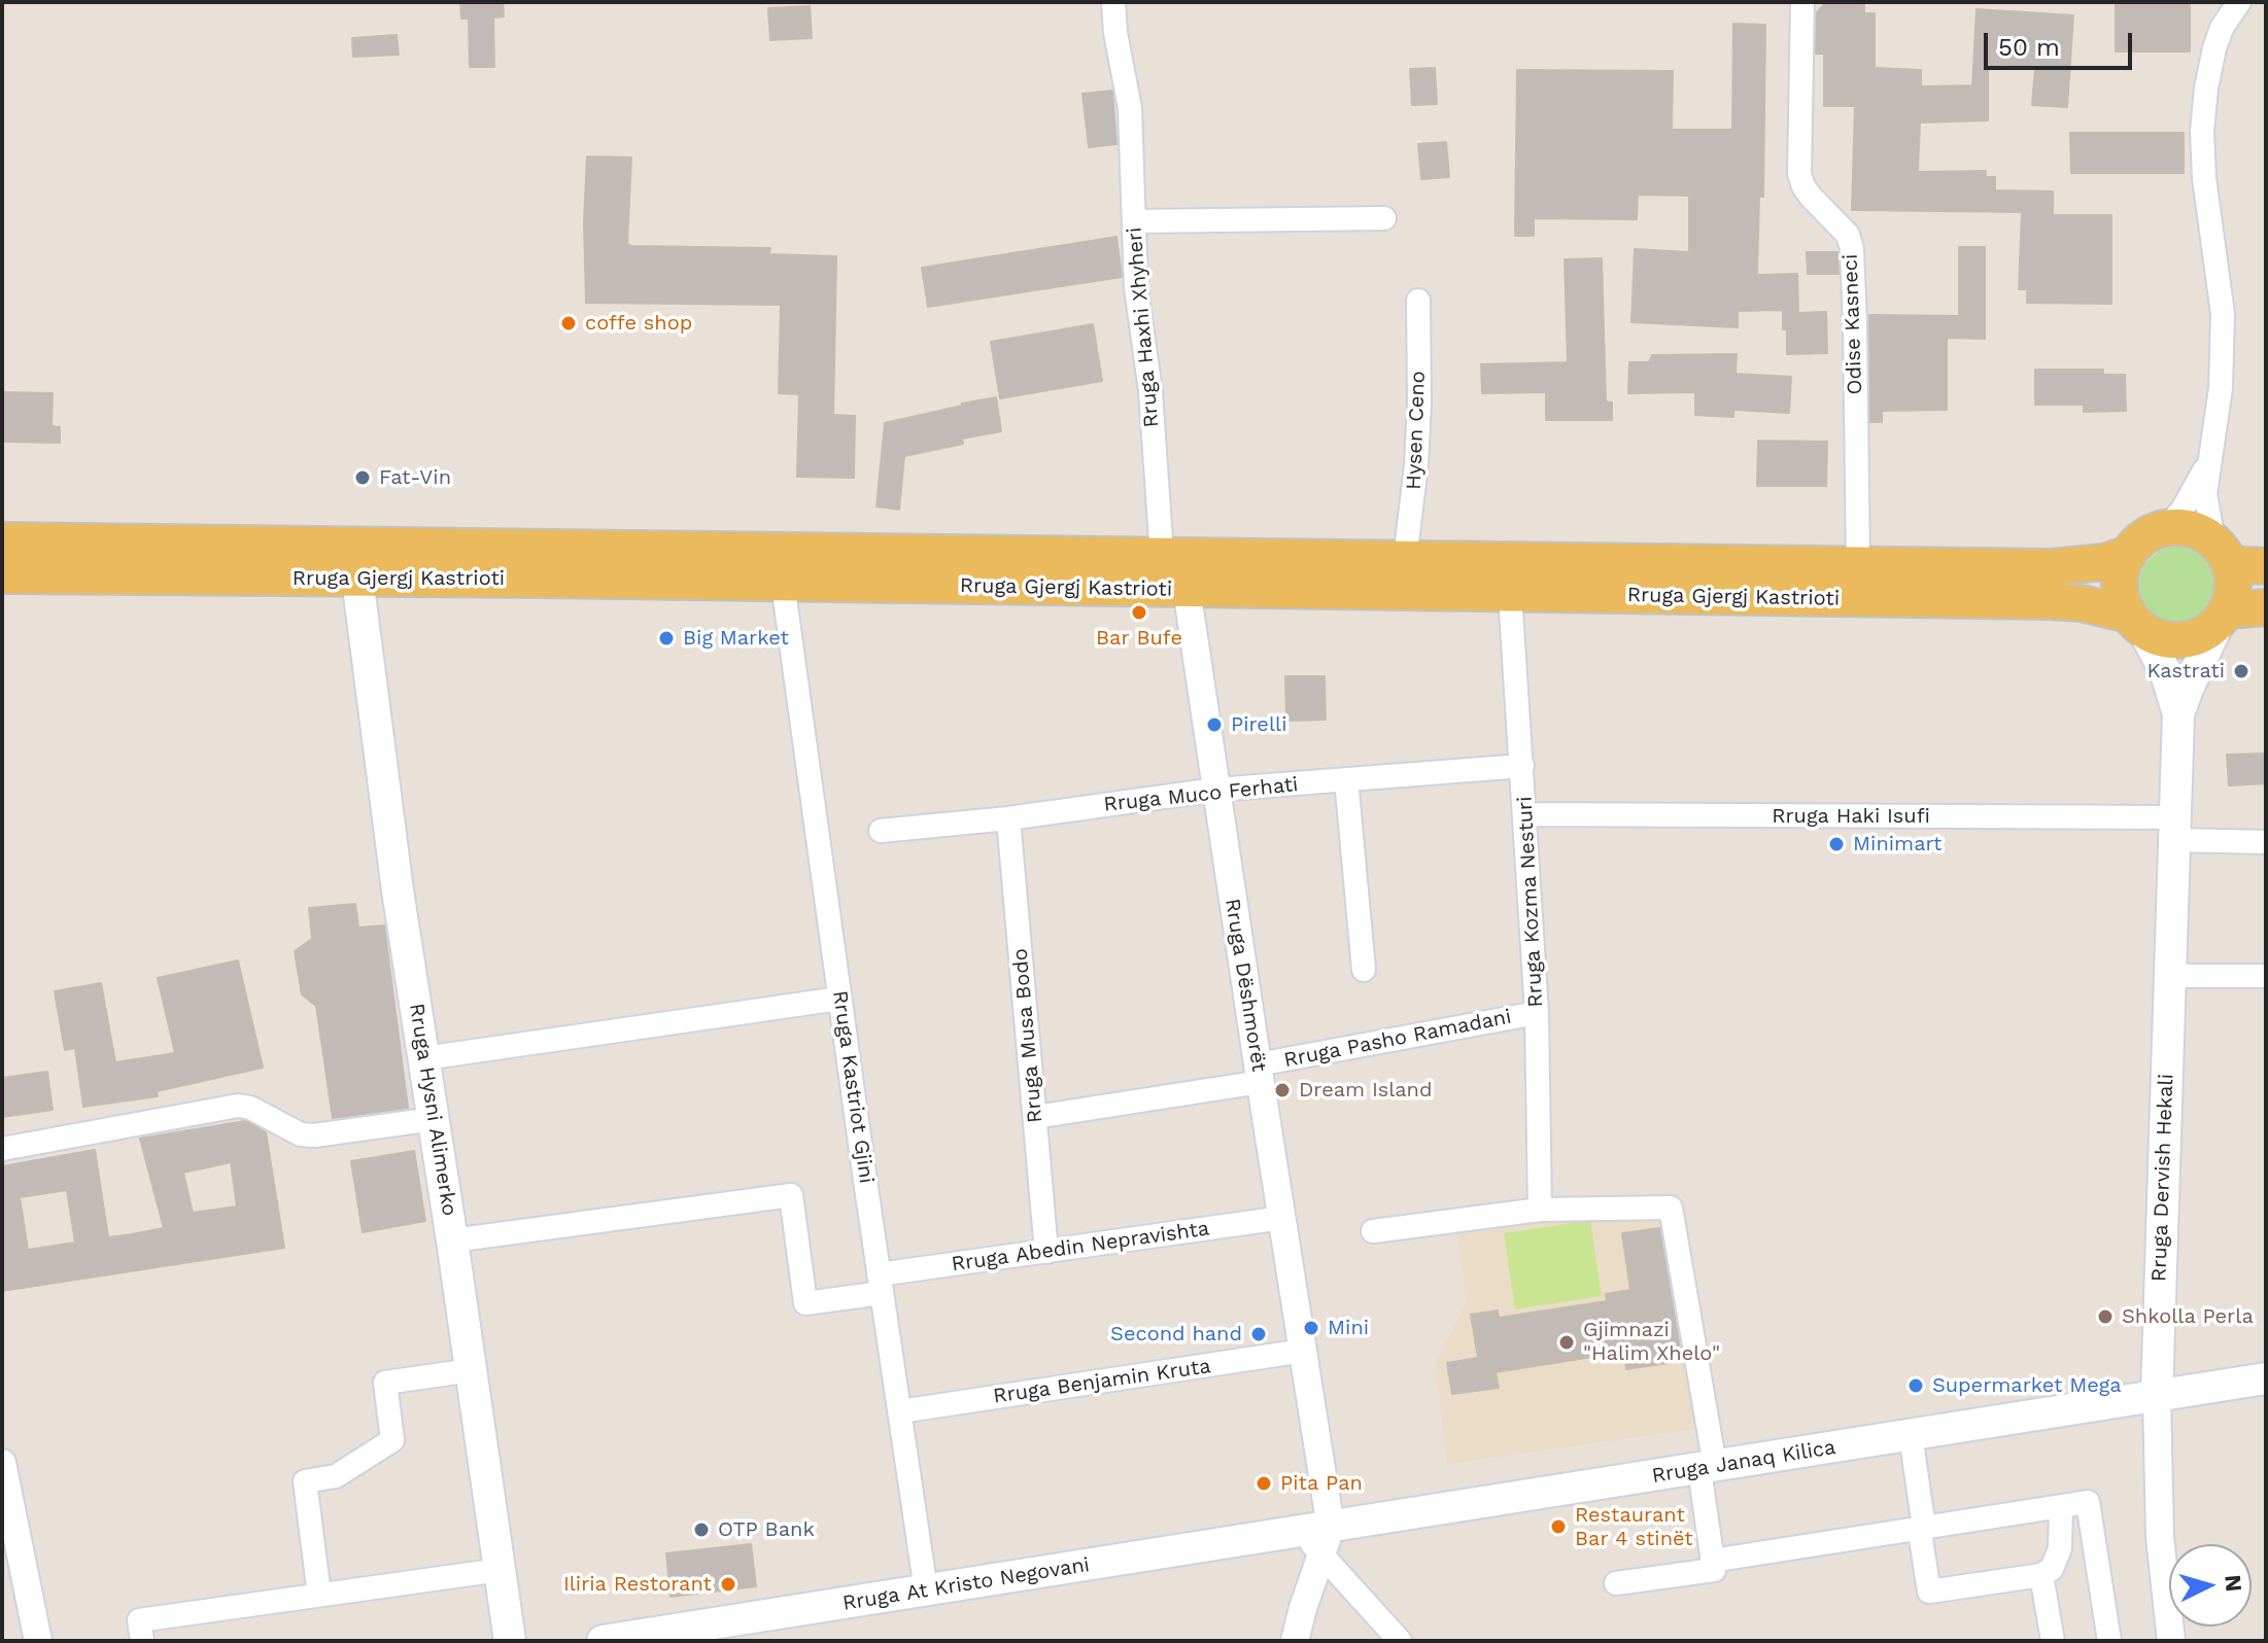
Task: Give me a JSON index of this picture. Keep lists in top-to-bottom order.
{
  "streets": {
    "main road": [
      "Rruga Gjergj Kastrioti",
      "Rruga Hysni Alimerko",
      "Rruga Dervish Hekali",
      "Rruga Janaq Kilica",
      "Rruga At Kristo Negovani"
    ],
    "street": [
      "Odise Kasneci",
      "Rruga Haxhi Xhyheri",
      "Hysen Ceno",
      "Rruga Muco Ferhati",
      "Rruga Haki Isufi",
      "Rruga Kozma Nesturi",
      "Rruga Dëshmorët",
      "Rruga Musa Bodo",
      "Rruga Pasho Ramadani",
      "Rruga Kastriot Gjini",
      "Rruga Abedin Nepravishta",
      "Rruga Benjamin Kruta"
    ]
  },
  "crossings": [
    ["Odise Kasneci", "Rruga Gjergj Kastrioti"],
    ["Rruga Haxhi Xhyheri", "Rruga Gjergj Kastrioti"],
    ["Hysen Ceno", "Rruga Gjergj Kastrioti"],
    ["Rruga Gjergj Kastrioti", "Rruga Kozma Nesturi"],
    ["Rruga Gjergj Kastrioti", "Rruga Dëshmorët"],
    ["Rruga Gjergj Kastrioti", "Rruga Kastriot Gjini"],
    ["Rruga Gjergj Kastrioti", "Rruga Hysni Alimerko"],
    ["Rruga Gjergj Kastrioti", "Rruga Dervish Hekali"],
    ["Rruga Muco Ferhati", "Rruga Kozma Nesturi"],
    ["Rruga Muco Ferhati", "Rruga Dëshmorët"],
    ["Rruga Muco Ferhati", "Rruga Musa Bodo"],
    ["Rruga Haki Isufi", "Rruga Kozma Nesturi"],
    ["Rruga Haki Isufi", "Rruga Dervish Hekali"],
    ["Rruga Kozma Nesturi", "Rruga Pasho Ramadani"],
    ["Rruga Dëshmorët", "Rruga Pasho Ramadani"],
    ["Rruga Dëshmorët", "Rruga Abedin Nepravishta"],
    ["Rruga Dëshmorët", "Rruga Benjamin Kruta"],
    ["Rruga Dëshmorët", "Rruga Janaq Kilica"],
    ["Rruga Dëshmorët", "Rruga At Kristo Negovani"],
    ["Rruga Musa Bodo", "Rruga Pasho Ramadani"],
    ["Rruga Musa Bodo", "Rruga Abedin Nepravishta"],
    ["Rruga Kastriot Gjini", "Rruga Abedin Nepravishta"],
    ["Rruga Kastriot Gjini", "Rruga Benjamin Kruta"],
    ["Rruga Kastriot Gjini", "Rruga At Kristo Negovani"],
    ["Rruga Hysni Alimerko", "Rruga Abedin Nepravishta"],
    ["Rruga Dervish Hekali", "Rruga Janaq Kilica"],
    ["Rruga Janaq Kilica", "Rruga At Kristo Negovani"]
  ],
  "places": [
    "coffe shop",
    "Fat-Vin",
    "Bar Bufe",
    "Big Market",
    "Kastrati",
    "Pirelli",
    "Minimart",
    "Dream Island",
    "Shkolla Perla",
    "Mini",
    "Second hand",
    "Gjimnazi \"Halim Xhelo\"",
    "Supermarket Mega",
    "Pita Pan",
    "Restaurant Bar 4 stinët",
    "OTP Bank",
    "Iliria Restorant"
  ],
  "scale_bar": "50 m",
  "north": "right"
}
